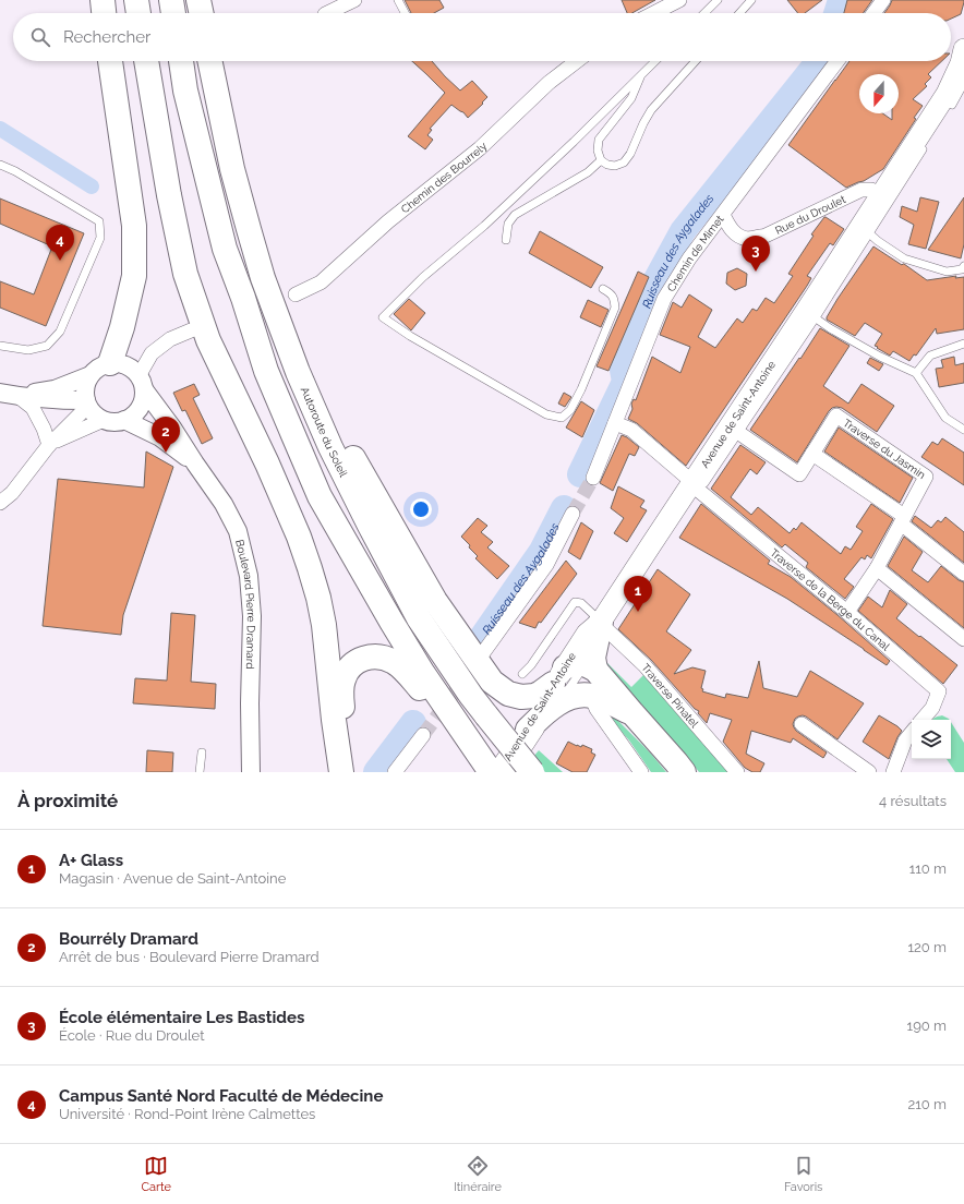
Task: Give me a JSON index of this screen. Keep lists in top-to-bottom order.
{
  "streets": {
    "highway": ["Autoroute du Soleil"],
    "main road": ["Avenue de Saint-Antoine"],
    "street": [
      "Chemin des Bourrely",
      "Rue du Droulet",
      "Chemin de Mimet",
      "Traverse du Jasmin",
      "Traverse de la Berge du Canal",
      "Boulevard Pierre Dramard",
      "Traverse Pinatel"
    ]
  },
  "crossings": [
    ["Rue du Droulet", "Chemin de Mimet"],
    ["Rue du Droulet", "Avenue de Saint-Antoine"],
    ["Chemin de Mimet", "Traverse de la Berge du Canal"],
    ["Avenue de Saint-Antoine", "Traverse du Jasmin"],
    ["Avenue de Saint-Antoine", "Traverse de la Berge du Canal"],
    ["Avenue de Saint-Antoine", "Traverse Pinatel"],
    ["Traverse du Jasmin", "Traverse de la Berge du Canal"]
  ],
  "water": ["Ruisseau des Aygalades"],
  "north": "bottom",
  "page": {
    "search": "Rechercher",
    "pins": [
      "4",
      "3",
      "2",
      "1"
    ],
    "heading": ["À proximité", "4 résultats"],
    "list": [
      {
        "mark": "1",
        "name": "A+ Glass",
        "note": "Magasin · Avenue de Saint-Antoine",
        "value": "110 m"
      },
      {
        "mark": "2",
        "name": "Bourrély Dramard",
        "note": "Arrêt de bus · Boulevard Pierre Dramard",
        "value": "120 m"
      },
      {
        "mark": "3",
        "name": "École élémentaire Les Bastides",
        "note": "École · Rue du Droulet",
        "value": "190 m"
      },
      {
        "mark": "4",
        "name": "Campus Santé Nord Faculté de Médecine",
        "note": "Université · Rond-Point Irène Calmettes",
        "value": "210 m"
      }
    ],
    "nav": ["Carte", "Itinéraire", "Favoris"]
  }
}
